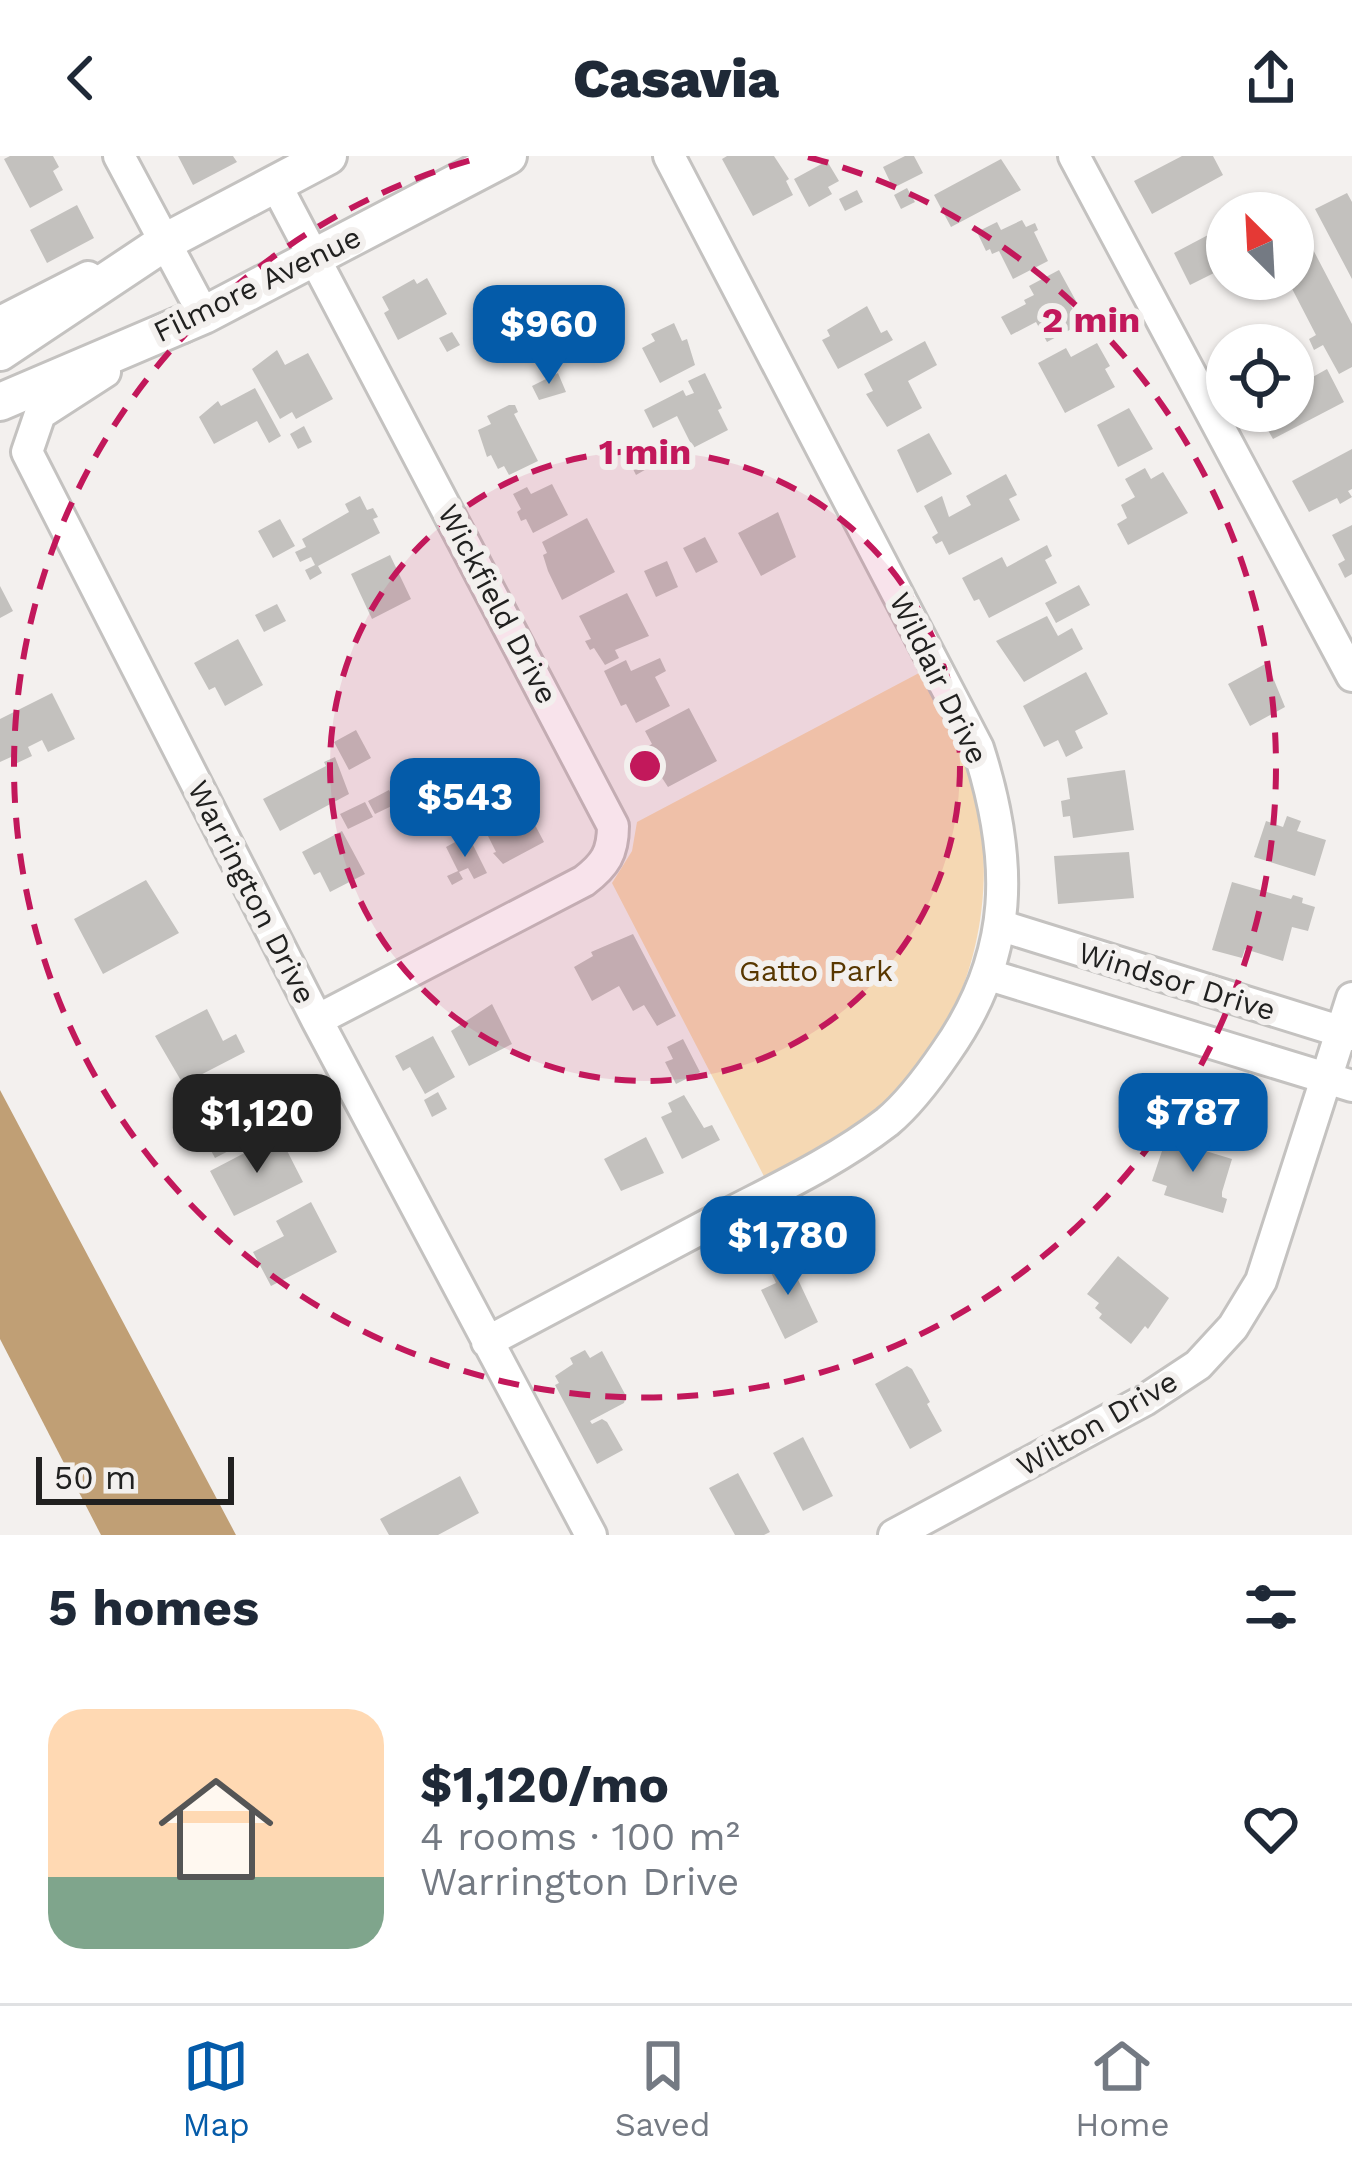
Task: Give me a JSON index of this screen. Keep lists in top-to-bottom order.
{
  "streets": {
    "street": [
      "Filmore Avenue",
      "Wickfield Drive",
      "Wildair Drive",
      "Warrington Drive",
      "Windsor Drive",
      "Wilton Drive"
    ]
  },
  "crossings": [
    ["Filmore Avenue", "Wickfield Drive"],
    ["Filmore Avenue", "Warrington Drive"],
    ["Wickfield Drive", "Warrington Drive"],
    ["Wildair Drive", "Warrington Drive"],
    ["Wildair Drive", "Windsor Drive"],
    ["Windsor Drive", "Wilton Drive"]
  ],
  "parks": ["Gatto Park"],
  "scale_bar": "50 m",
  "north": "top left",
  "page": {
    "header": "Casavia",
    "price": [
      "$960",
      "$543",
      "$787",
      "$1,120",
      "$1,780"
    ],
    "scale": "50 m",
    "heading": "5 homes",
    "list": [
      {
        "name": "$1,120/mo",
        "note": "4 rooms · 100 m² · Warrington Drive"
      }
    ],
    "tabs": ["Map", "Saved", "Home"]
  },
  "rings": ["2 min", "1 min"]
}
